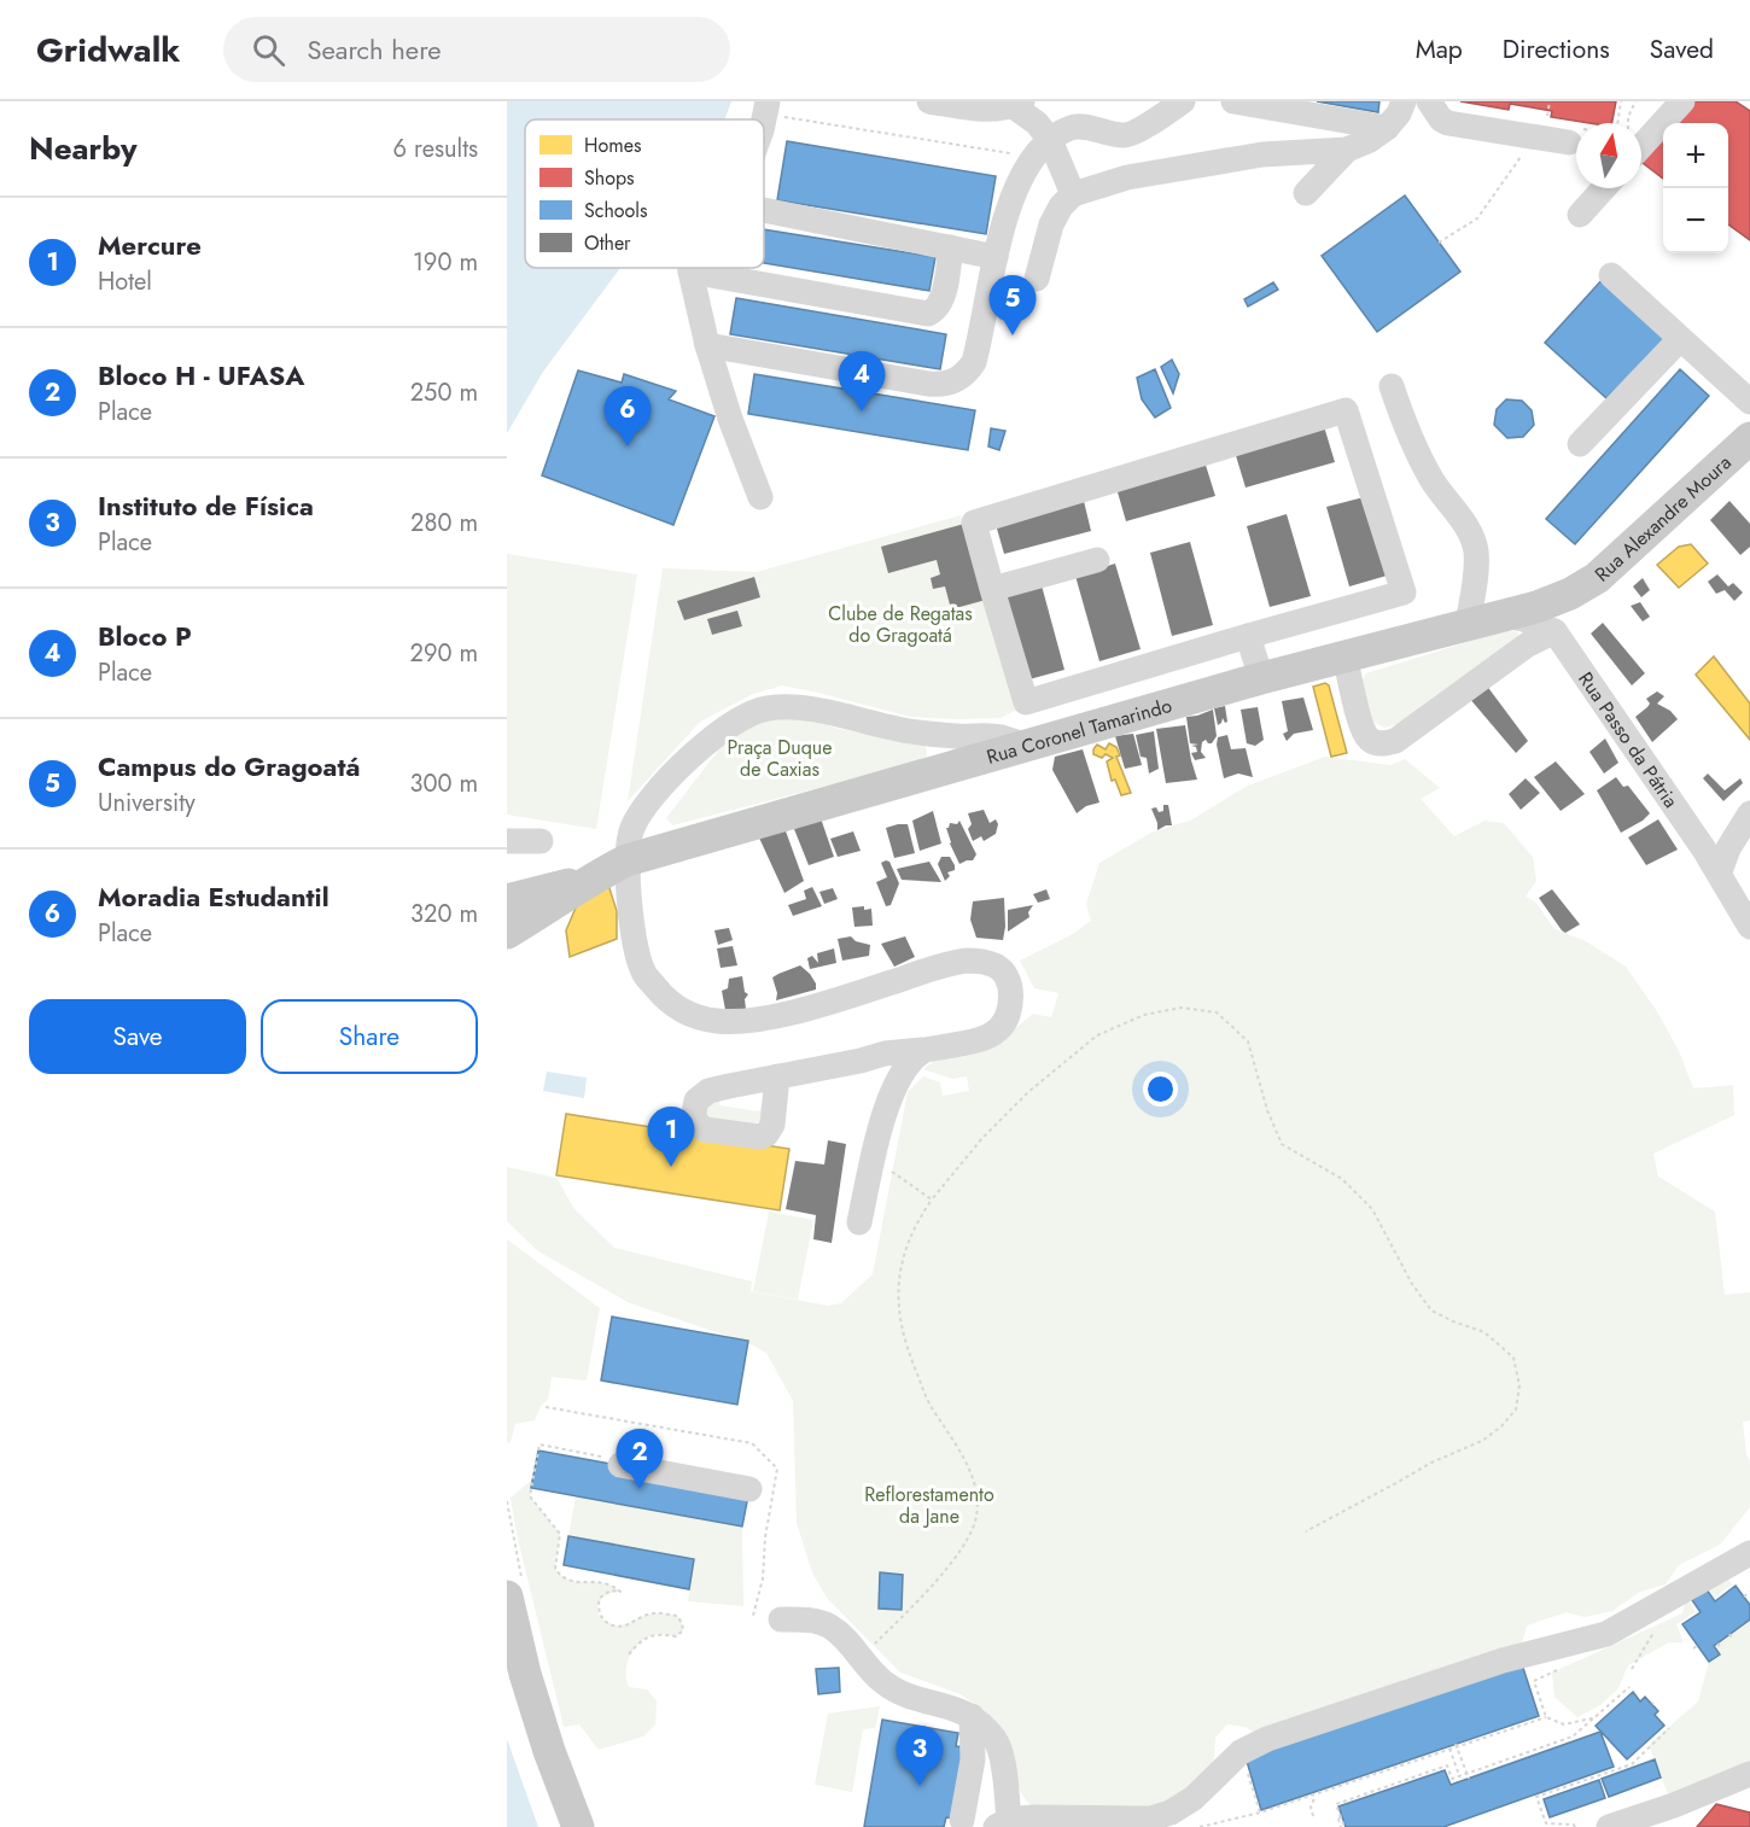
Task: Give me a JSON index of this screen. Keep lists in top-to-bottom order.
{
  "streets": {
    "main road": ["Rua Alexandre Moura", "Rua Coronel Tamarindo"],
    "street": ["Rua Passo da Pátria"]
  },
  "crossings": [
    ["Rua Alexandre Moura", "Rua Coronel Tamarindo"]
  ],
  "parks": ["Clube de Regatas do Gragoatá", "Praça Duque de Caxias", "Reflorestamento da Jane"],
  "legend": [
    "Homes",
    "Shops",
    "Schools",
    "Other"
  ],
  "north": "top",
  "page": {
    "header": "Gridwalk",
    "search": "Search here",
    "nav": ["Map", "Directions", "Saved"],
    "heading": ["Nearby", "6 results"],
    "map_buttons": ["+", "−"],
    "list": [
      {
        "mark": "1",
        "name": "Mercure",
        "note": "Hotel",
        "value": "190 m"
      },
      {
        "mark": "2",
        "name": "Bloco H - UFASA",
        "note": "Place",
        "value": "250 m"
      },
      {
        "mark": "3",
        "name": "Instituto de Física",
        "note": "Place",
        "value": "280 m"
      },
      {
        "mark": "4",
        "name": "Bloco P",
        "note": "Place",
        "value": "290 m"
      },
      {
        "mark": "5",
        "name": "Campus do Gragoatá",
        "note": "University",
        "value": "300 m"
      },
      {
        "mark": "6",
        "name": "Moradia Estudantil",
        "note": "Place",
        "value": "320 m"
      }
    ],
    "pins": [
      "5",
      "4",
      "6",
      "1",
      "2",
      "3"
    ],
    "buttons": ["Save", "Share"]
  }
}
